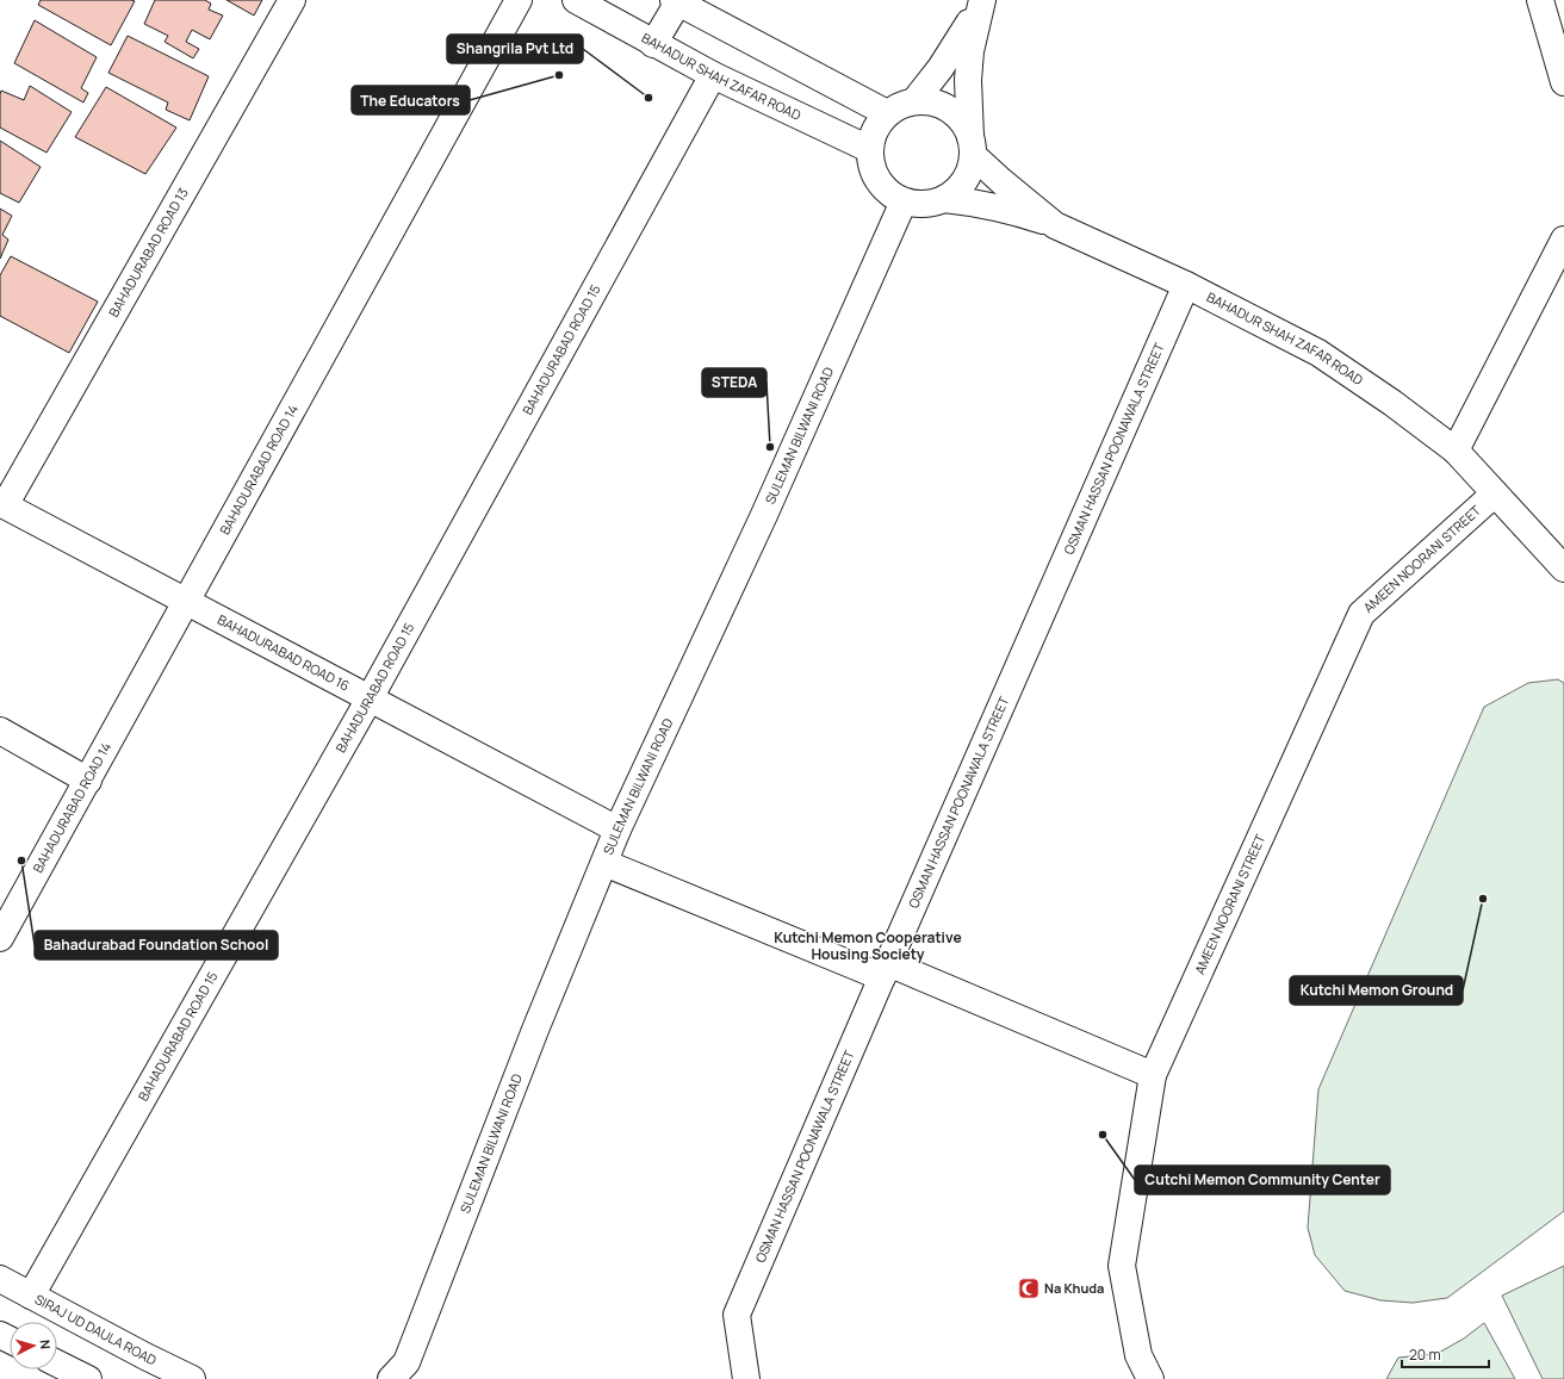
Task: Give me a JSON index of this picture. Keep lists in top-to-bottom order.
{
  "streets": {
    "street": [
      "BAHADUR SHAH ZAFAR ROAD",
      "BAHADURABAD ROAD 13",
      "BAHADURABAD ROAD 15",
      "SULEMAN BILWANI ROAD",
      "OSMAN HASSAN POONAWALA STREET",
      "BAHADURABAD ROAD 14",
      "AMEEN NOORANI STREET",
      "BAHADURABAD ROAD 16",
      "SIRAJ UD DAULA ROAD"
    ]
  },
  "crossings": [
    ["BAHADUR SHAH ZAFAR ROAD", "BAHADURABAD ROAD 15"],
    ["BAHADUR SHAH ZAFAR ROAD", "SULEMAN BILWANI ROAD"],
    ["BAHADUR SHAH ZAFAR ROAD", "OSMAN HASSAN POONAWALA STREET"],
    ["BAHADUR SHAH ZAFAR ROAD", "AMEEN NOORANI STREET"],
    ["BAHADURABAD ROAD 13", "BAHADURABAD ROAD 16"],
    ["BAHADURABAD ROAD 15", "BAHADURABAD ROAD 16"],
    ["BAHADURABAD ROAD 15", "SIRAJ UD DAULA ROAD"],
    ["SULEMAN BILWANI ROAD", "BAHADURABAD ROAD 16"],
    ["BAHADURABAD ROAD 14", "BAHADURABAD ROAD 16"]
  ],
  "districts": ["Kutchi Memon Cooperative Housing Society"],
  "places": {
    "other": [
      "The Educators",
      "Shangrila Pvt Ltd",
      "STEDA",
      "Bahadurabad Foundation School",
      "Kutchi Memon Ground",
      "Cutchi Memon Community Center"
    ],
    "mosque": ["Na Khuda"]
  },
  "scale_bar": "20 m",
  "north": "right"
}
